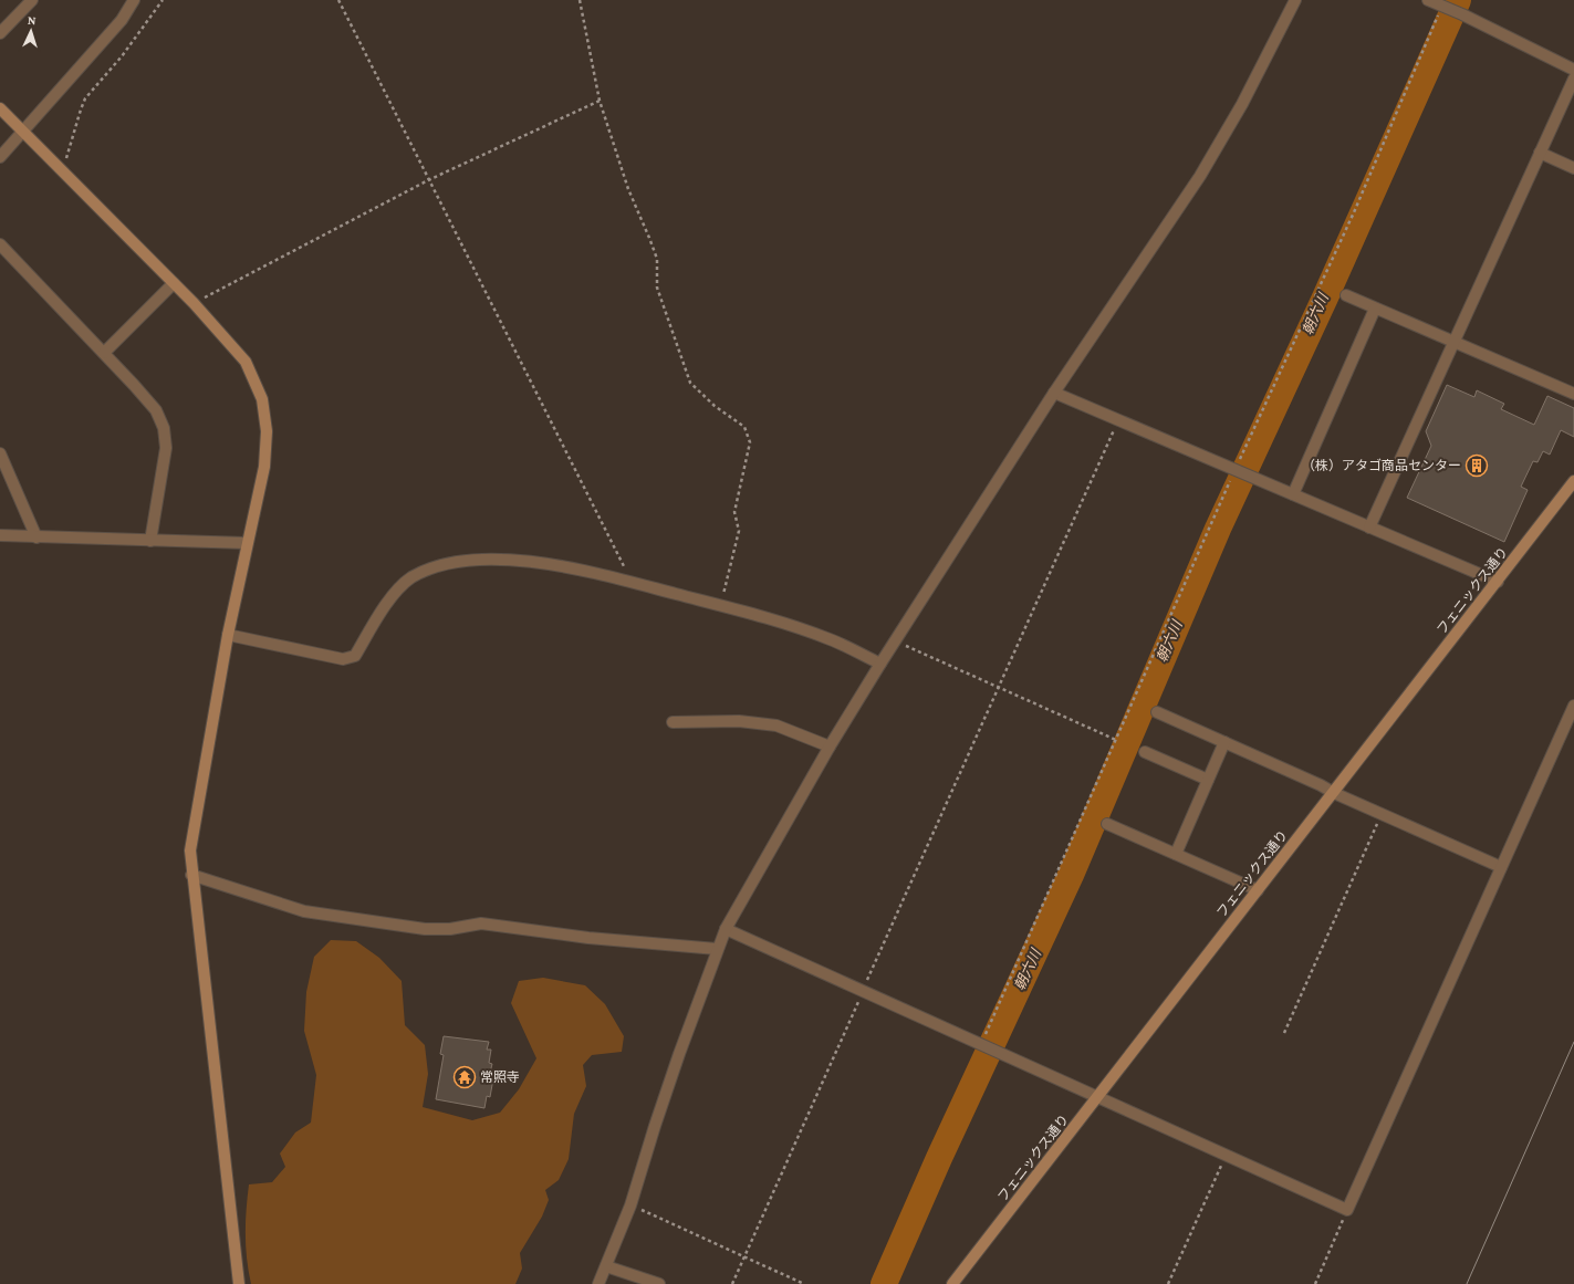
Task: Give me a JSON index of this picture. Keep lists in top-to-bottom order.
{
  "streets": {
    "street": ["フェニックス通り"]
  },
  "water": ["朝六川"],
  "places": {
    "building": ["（株）アタゴ商品センター"],
    "temple": ["常照寺"]
  },
  "north": "top"
}
